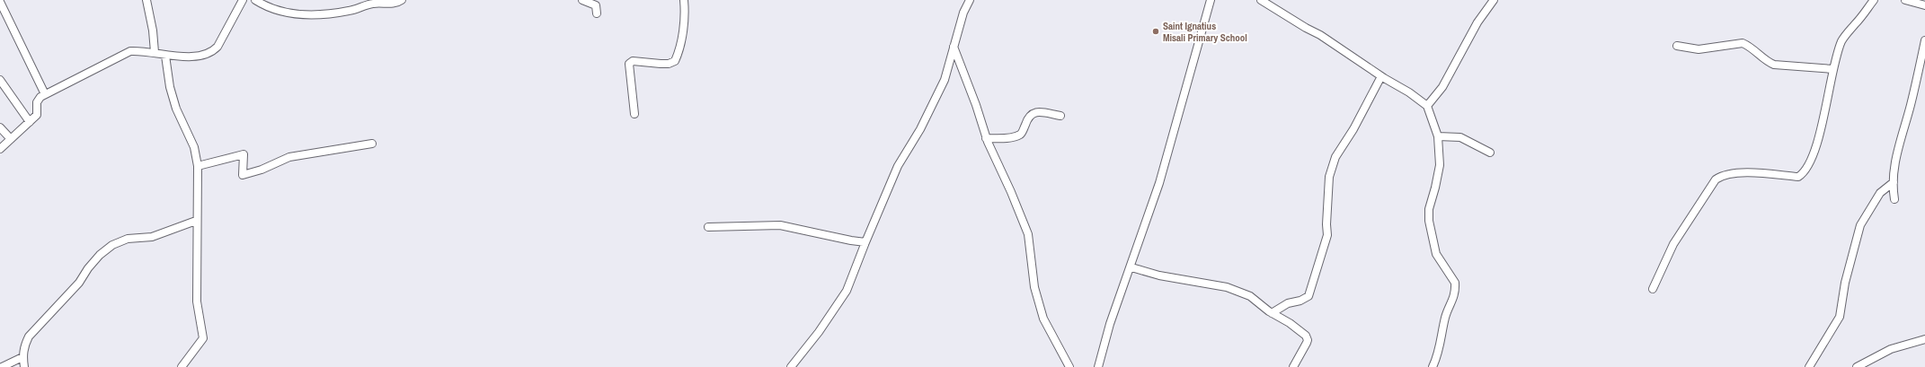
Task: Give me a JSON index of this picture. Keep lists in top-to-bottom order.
{
  "places": ["Saint Ignatius Misali Primary School"]
}
